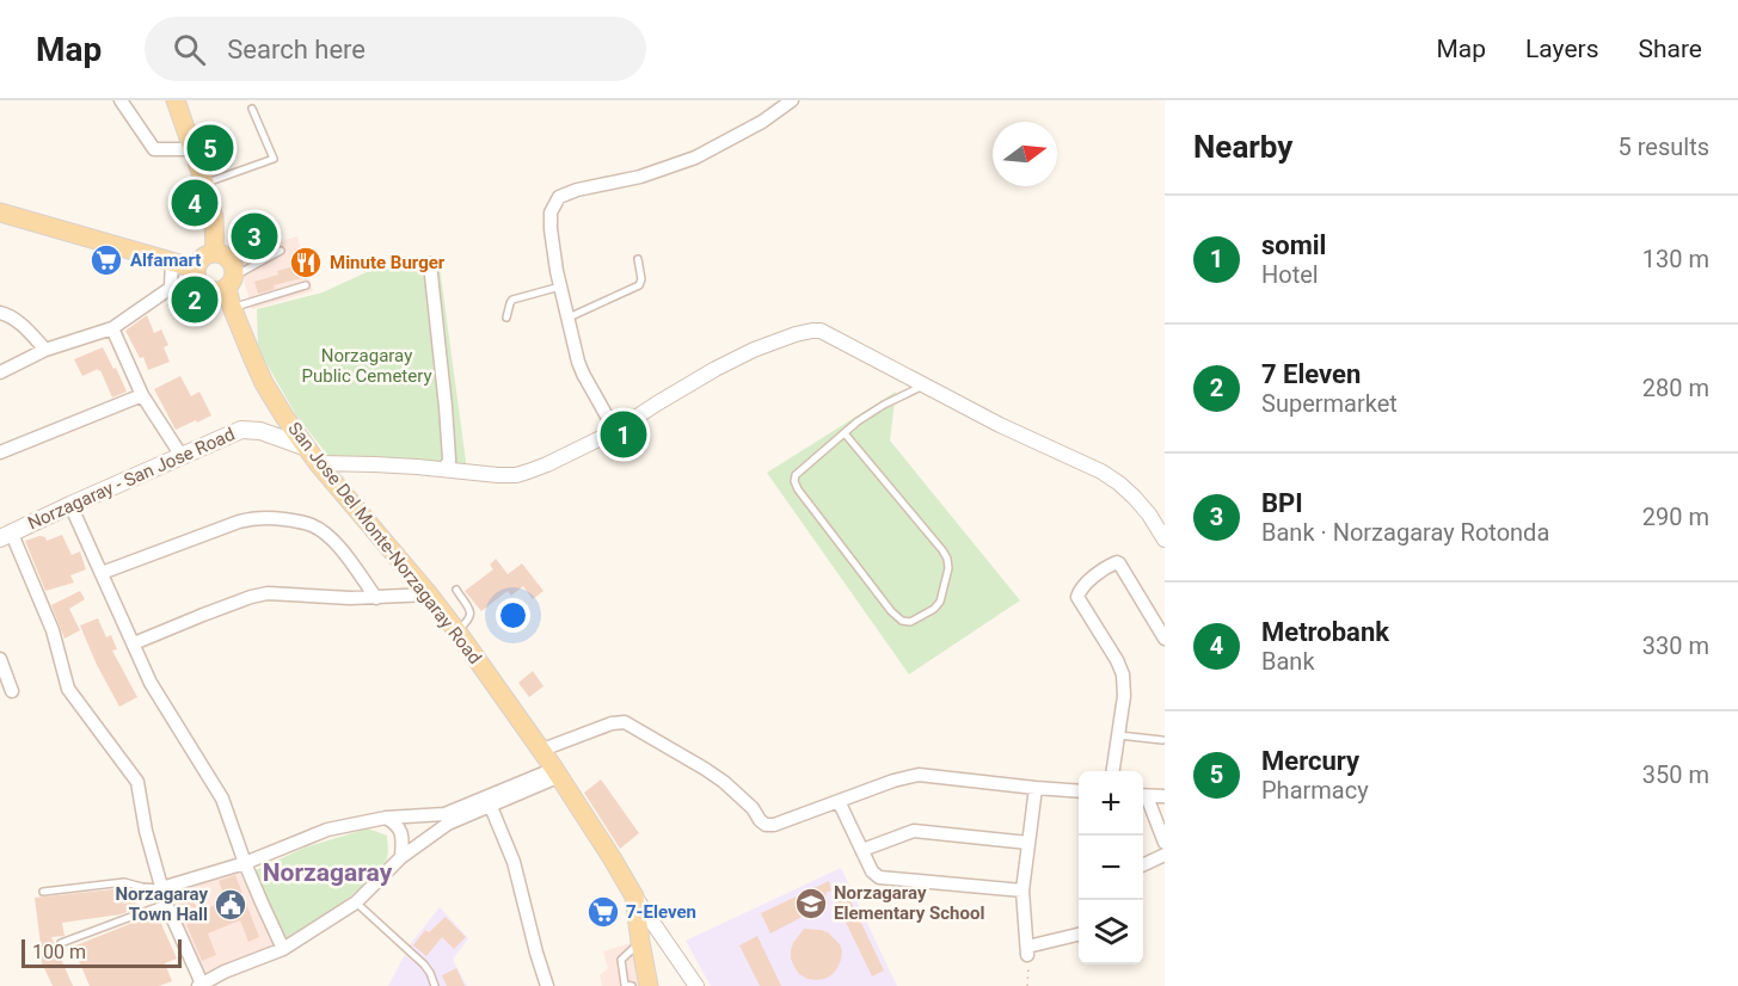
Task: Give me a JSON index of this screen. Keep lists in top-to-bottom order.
{
  "streets": {
    "main road": ["Norzagaray - San Jose Road", "San Jose Del Monte-Norzagaray Road"]
  },
  "crossings": [
    ["Norzagaray - San Jose Road", "San Jose Del Monte-Norzagaray Road"]
  ],
  "districts": ["Norzagaray"],
  "parks": ["Norzagaray Public Cemetery"],
  "places": {
    "supermarket": ["Alfamart", "7-Eleven"],
    "restaurant": ["Minute Burger"],
    "school or university": ["Norzagaray Elementary School"],
    "public building": ["Norzagaray Town Hall"]
  },
  "scale_bar": "100 m",
  "north": "right",
  "page": {
    "header": "Map",
    "search": "Search here",
    "nav": ["Map", "Layers", "Share"],
    "heading": ["Nearby", "5 results"],
    "pins": [
      "5",
      "4",
      "3",
      "2",
      "1"
    ],
    "list": [
      {
        "mark": "1",
        "name": "somil",
        "note": "Hotel",
        "value": "130 m"
      },
      {
        "mark": "2",
        "name": "7 Eleven",
        "note": "Supermarket",
        "value": "280 m"
      },
      {
        "mark": "3",
        "name": "BPI",
        "note": "Bank · Norzagaray Rotonda",
        "value": "290 m"
      },
      {
        "mark": "4",
        "name": "Metrobank",
        "note": "Bank",
        "value": "330 m"
      },
      {
        "mark": "5",
        "name": "Mercury",
        "note": "Pharmacy",
        "value": "350 m"
      }
    ],
    "map_buttons": ["+", "−"],
    "scale": "100 m"
  }
}
